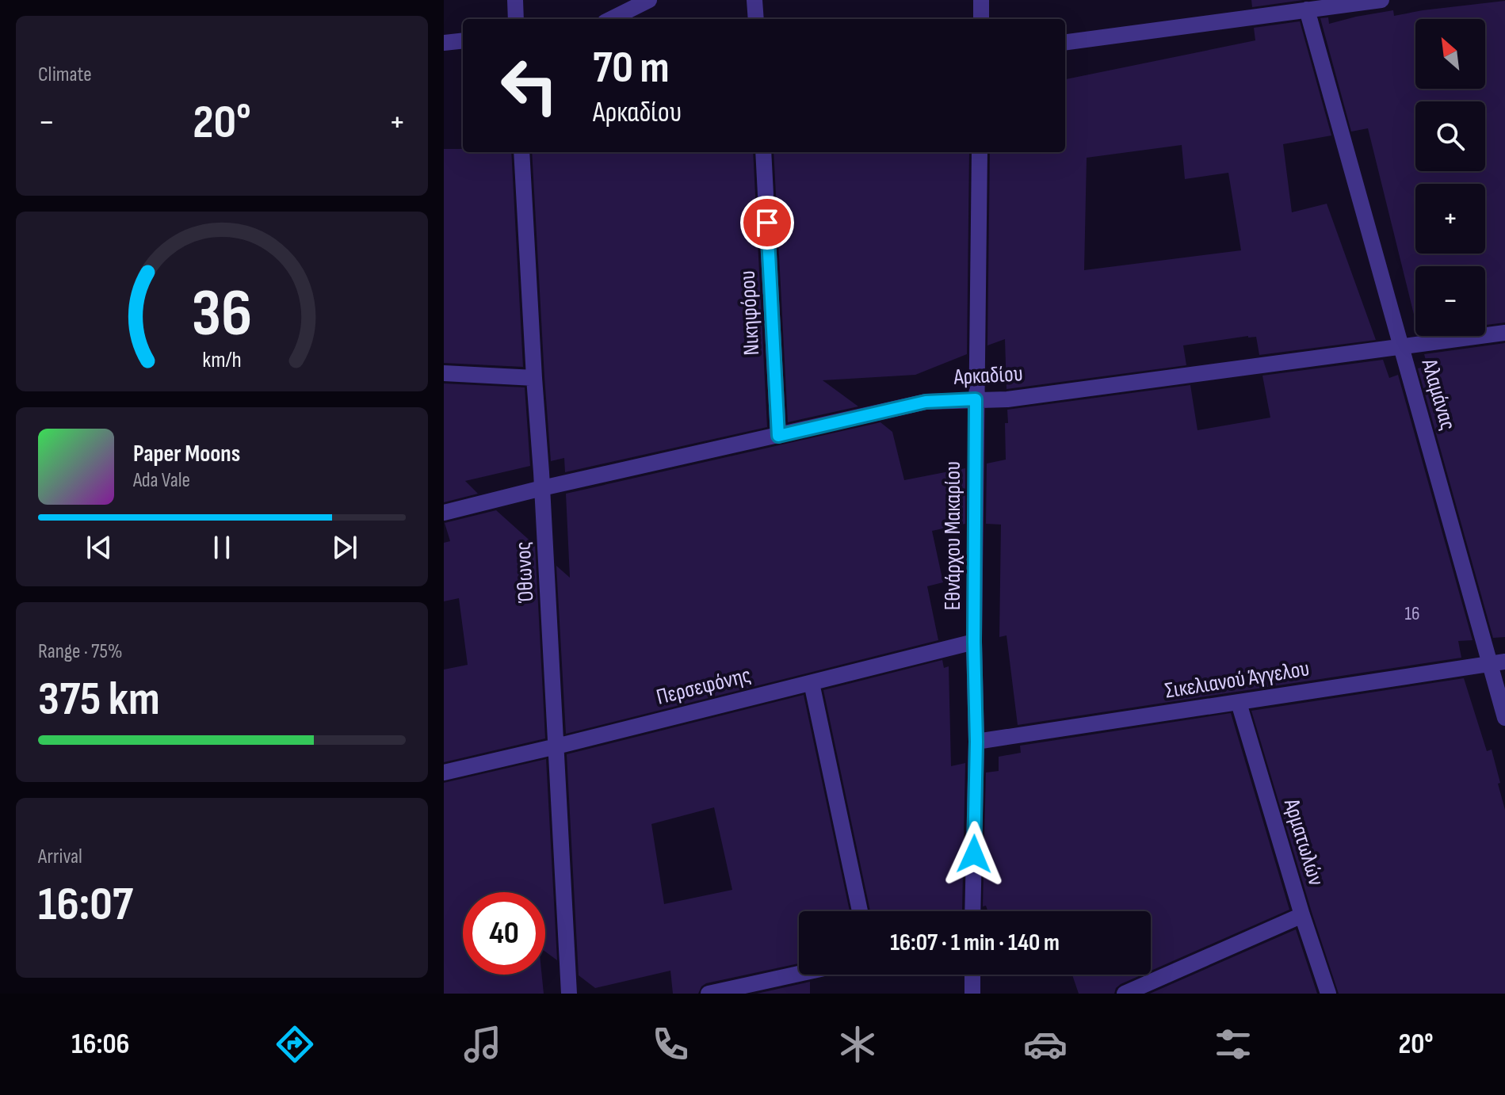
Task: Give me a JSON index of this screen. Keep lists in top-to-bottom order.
{
  "streets": {
    "street": [
      "Νικηφόρου",
      "Αρκαδίου",
      "Αλαμάνας",
      "Εθνάρχου Μακαρίου",
      "Όθωνος",
      "Σικελιανού Άγγελου",
      "Περσεφόνης",
      "Αρματωλών"
    ]
  },
  "crossings": [
    ["Νικηφόρου", "Αρκαδίου"],
    ["Αρκαδίου", "Αλαμάνας"],
    ["Αρκαδίου", "Εθνάρχου Μακαρίου"],
    ["Αρκαδίου", "Όθωνος"],
    ["Αλαμάνας", "Σικελιανού Άγγελου"],
    ["Εθνάρχου Μακαρίου", "Σικελιανού Άγγελου"],
    ["Εθνάρχου Μακαρίου", "Περσεφόνης"],
    ["Όθωνος", "Περσεφόνης"],
    ["Σικελιανού Άγγελου", "Αρματωλών"]
  ],
  "house_numbers": ["16"],
  "north": "top left",
  "page": {
    "tile": [
      "Climate",
      ["Range · 75%", "375 km"],
      ["Arrival", "16:07"]
    ],
    "map_buttons": ["+", "−"],
    "turn": ["70 m", "Αρκαδίου"],
    "heat": ["−", "20°", "+"],
    "song": ["Paper Moons", "Ada Vale"],
    "limit": "40",
    "trip": "16:07 · 1 min · 140 m",
    "tabs": ["16:06", "20°"],
    "gauge": ["36", "km/h"]
  }
}
